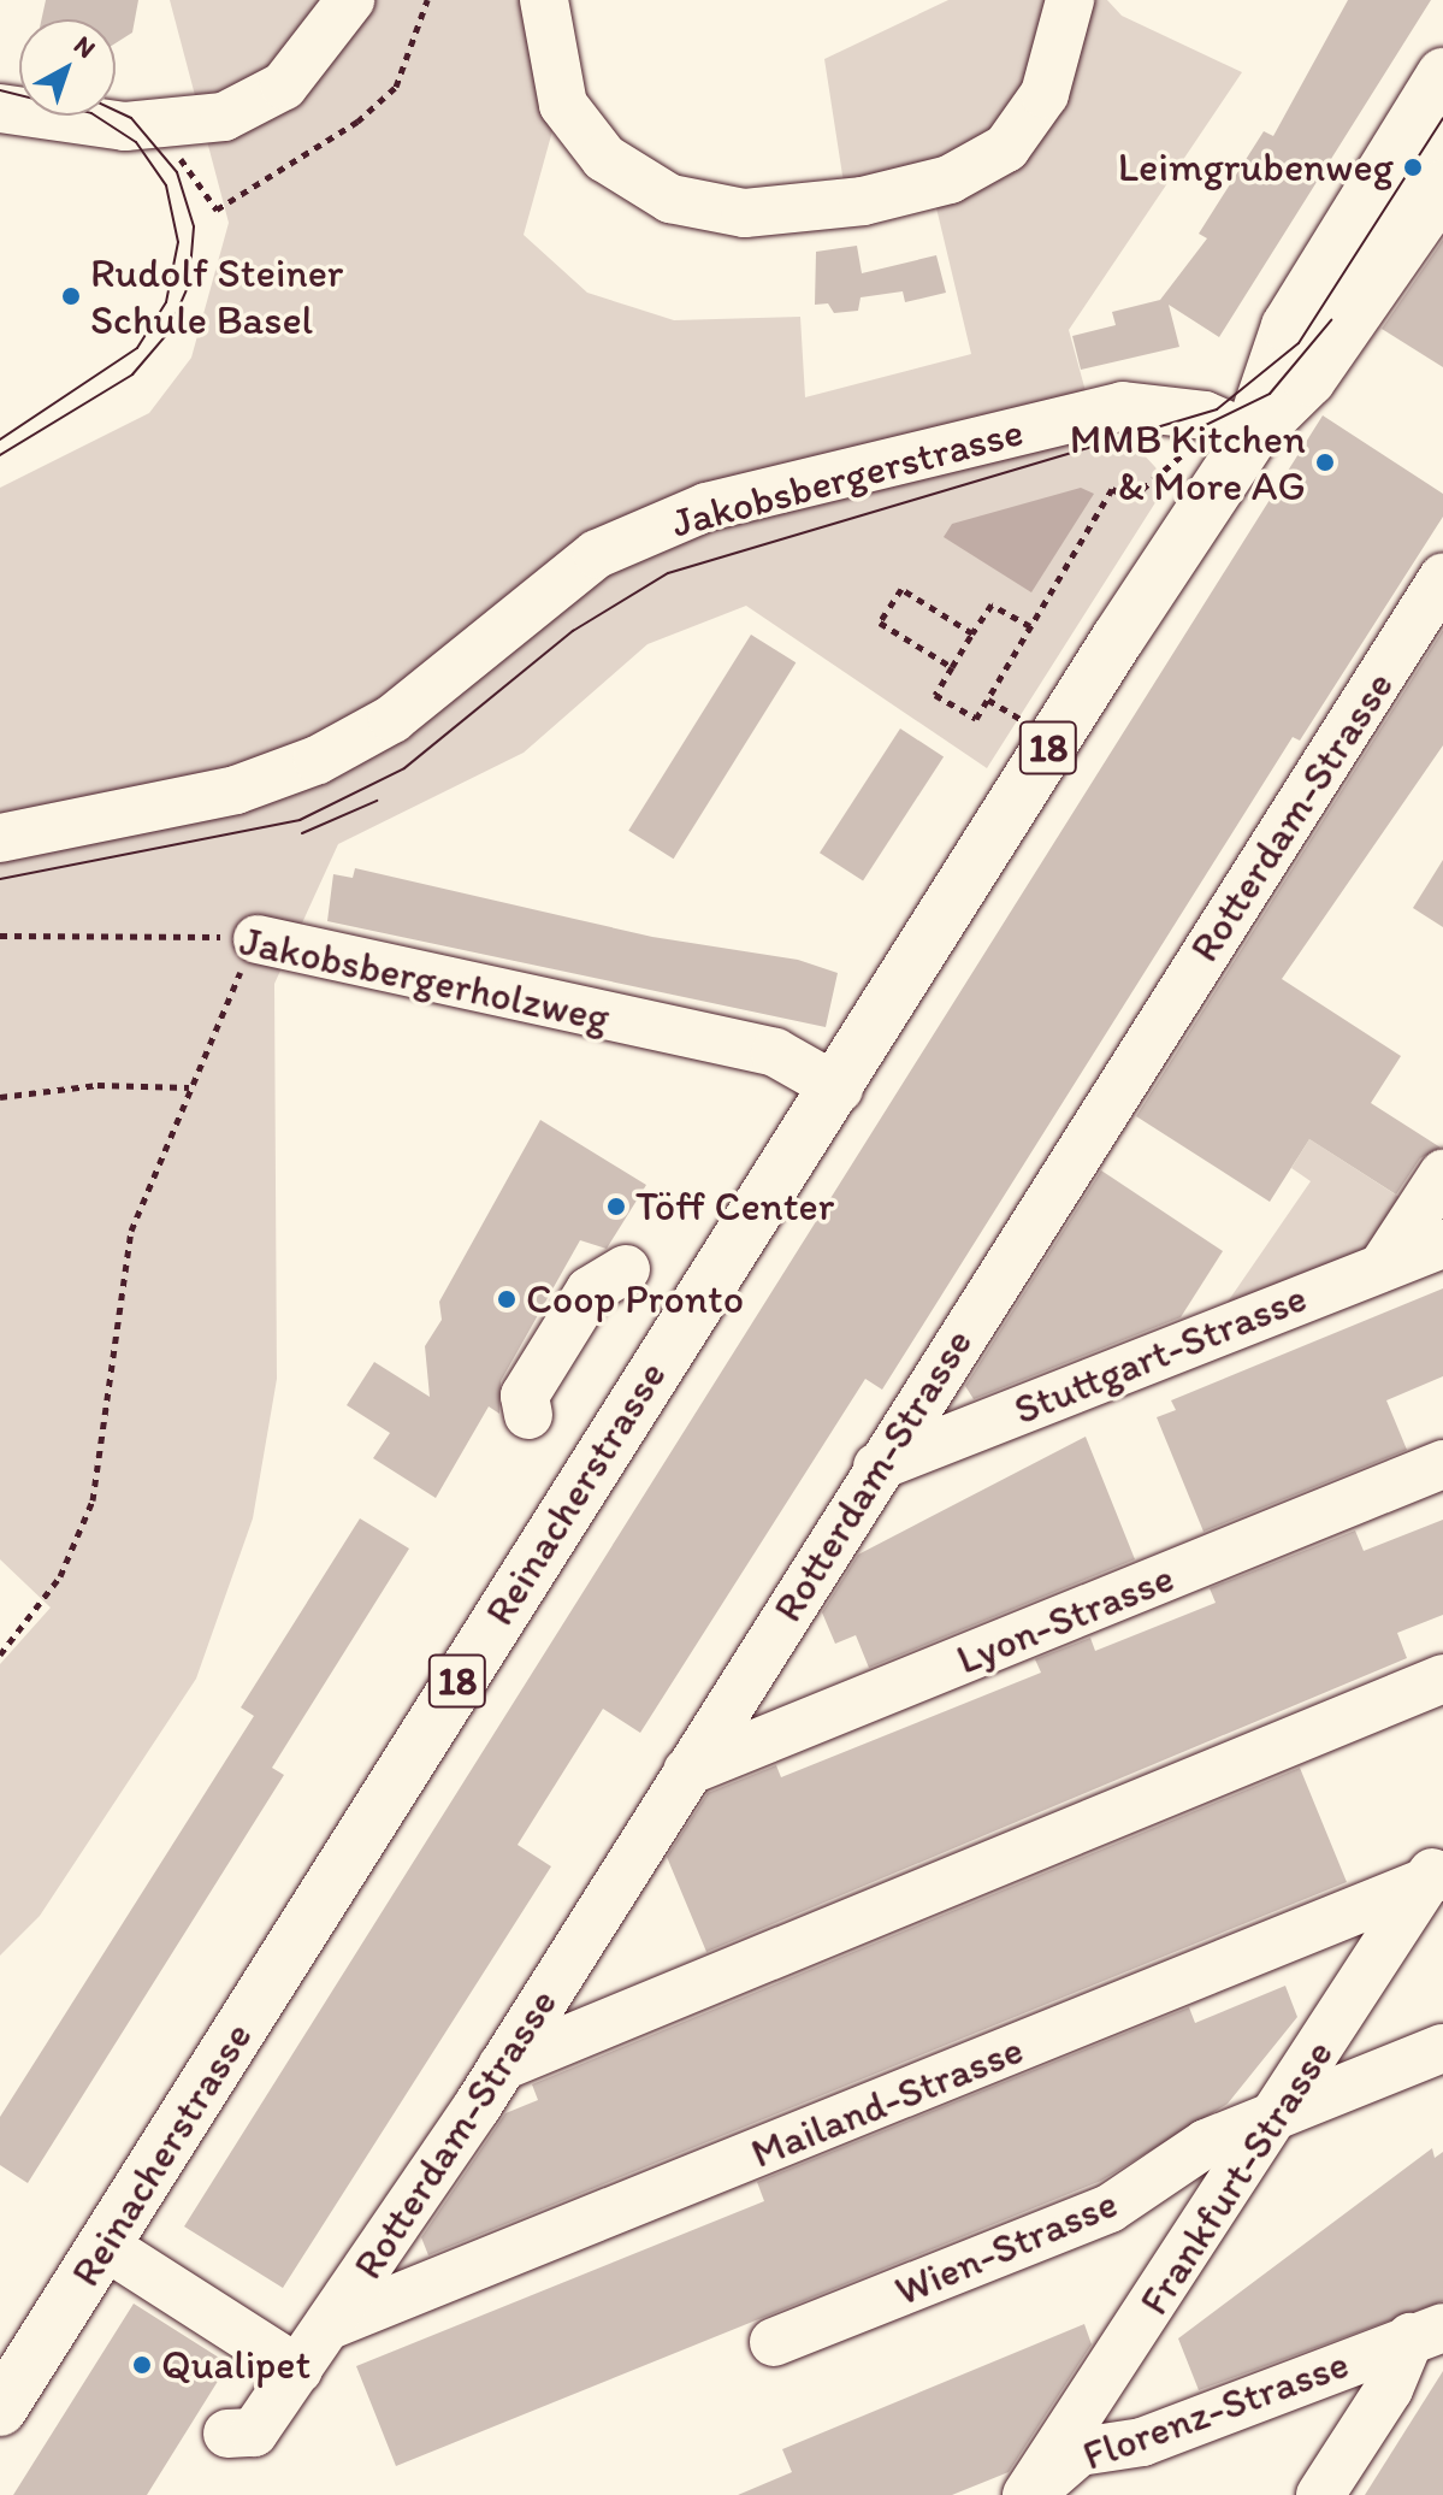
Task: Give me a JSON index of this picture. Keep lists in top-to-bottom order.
{
  "streets": {
    "main road": ["18", "Reinacherstrasse"],
    "street": [
      "Jakobsbergerstrasse",
      "Rotterdam-Strasse",
      "Jakobsbergerholzweg",
      "Stuttgart-Strasse",
      "Lyon-Strasse",
      "Mailand-Strasse",
      "Frankfurt-Strasse",
      "Wien-Strasse",
      "Florenz-Strasse"
    ]
  },
  "crossings": [
    ["Jakobsbergerstrasse", "Reinacherstrasse"],
    ["Rotterdam-Strasse", "Stuttgart-Strasse"],
    ["Rotterdam-Strasse", "Lyon-Strasse"],
    ["Rotterdam-Strasse", "Mailand-Strasse"],
    ["Jakobsbergerholzweg", "Reinacherstrasse"],
    ["Mailand-Strasse", "Frankfurt-Strasse"],
    ["Frankfurt-Strasse", "Wien-Strasse"],
    ["Frankfurt-Strasse", "Florenz-Strasse"]
  ],
  "places": [
    "Leimgrubenweg",
    "Rudolf Steiner Schule Basel",
    "MMB Kitchen & More AG",
    "Töff Center",
    "Coop Pronto",
    "Qualipet"
  ],
  "north": "top right"
}
